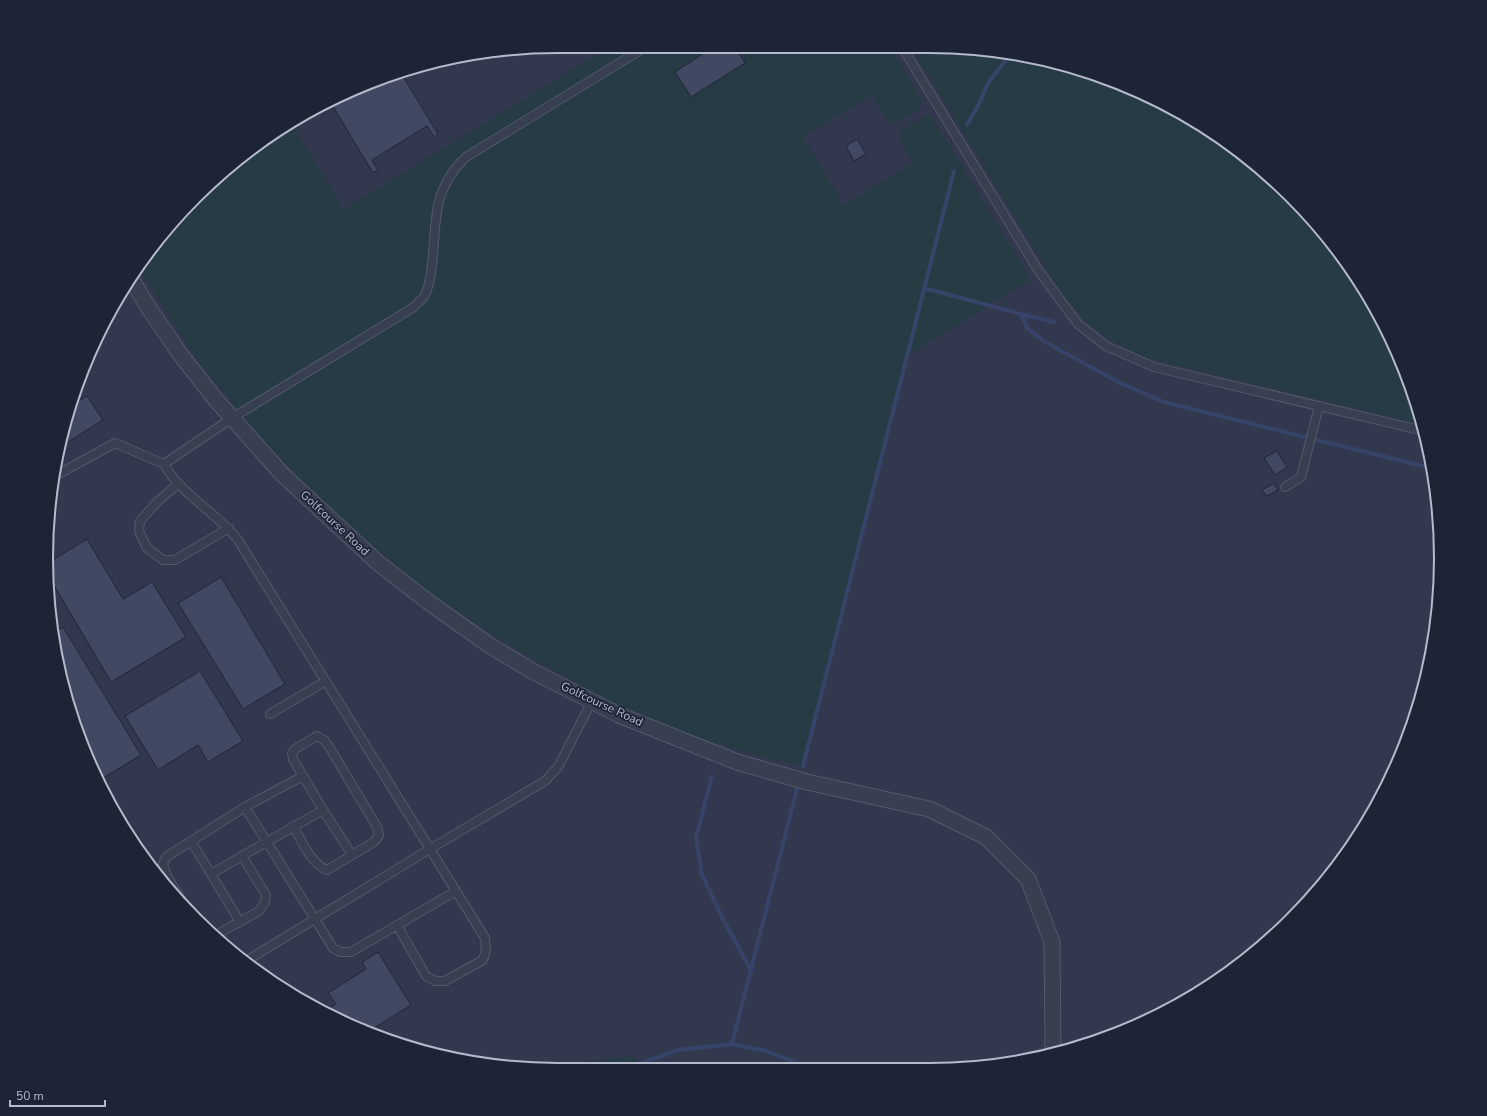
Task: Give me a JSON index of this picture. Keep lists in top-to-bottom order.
{
  "streets": {
    "street": ["Golfcourse Road"]
  },
  "scale_bar": "50 m"
}
